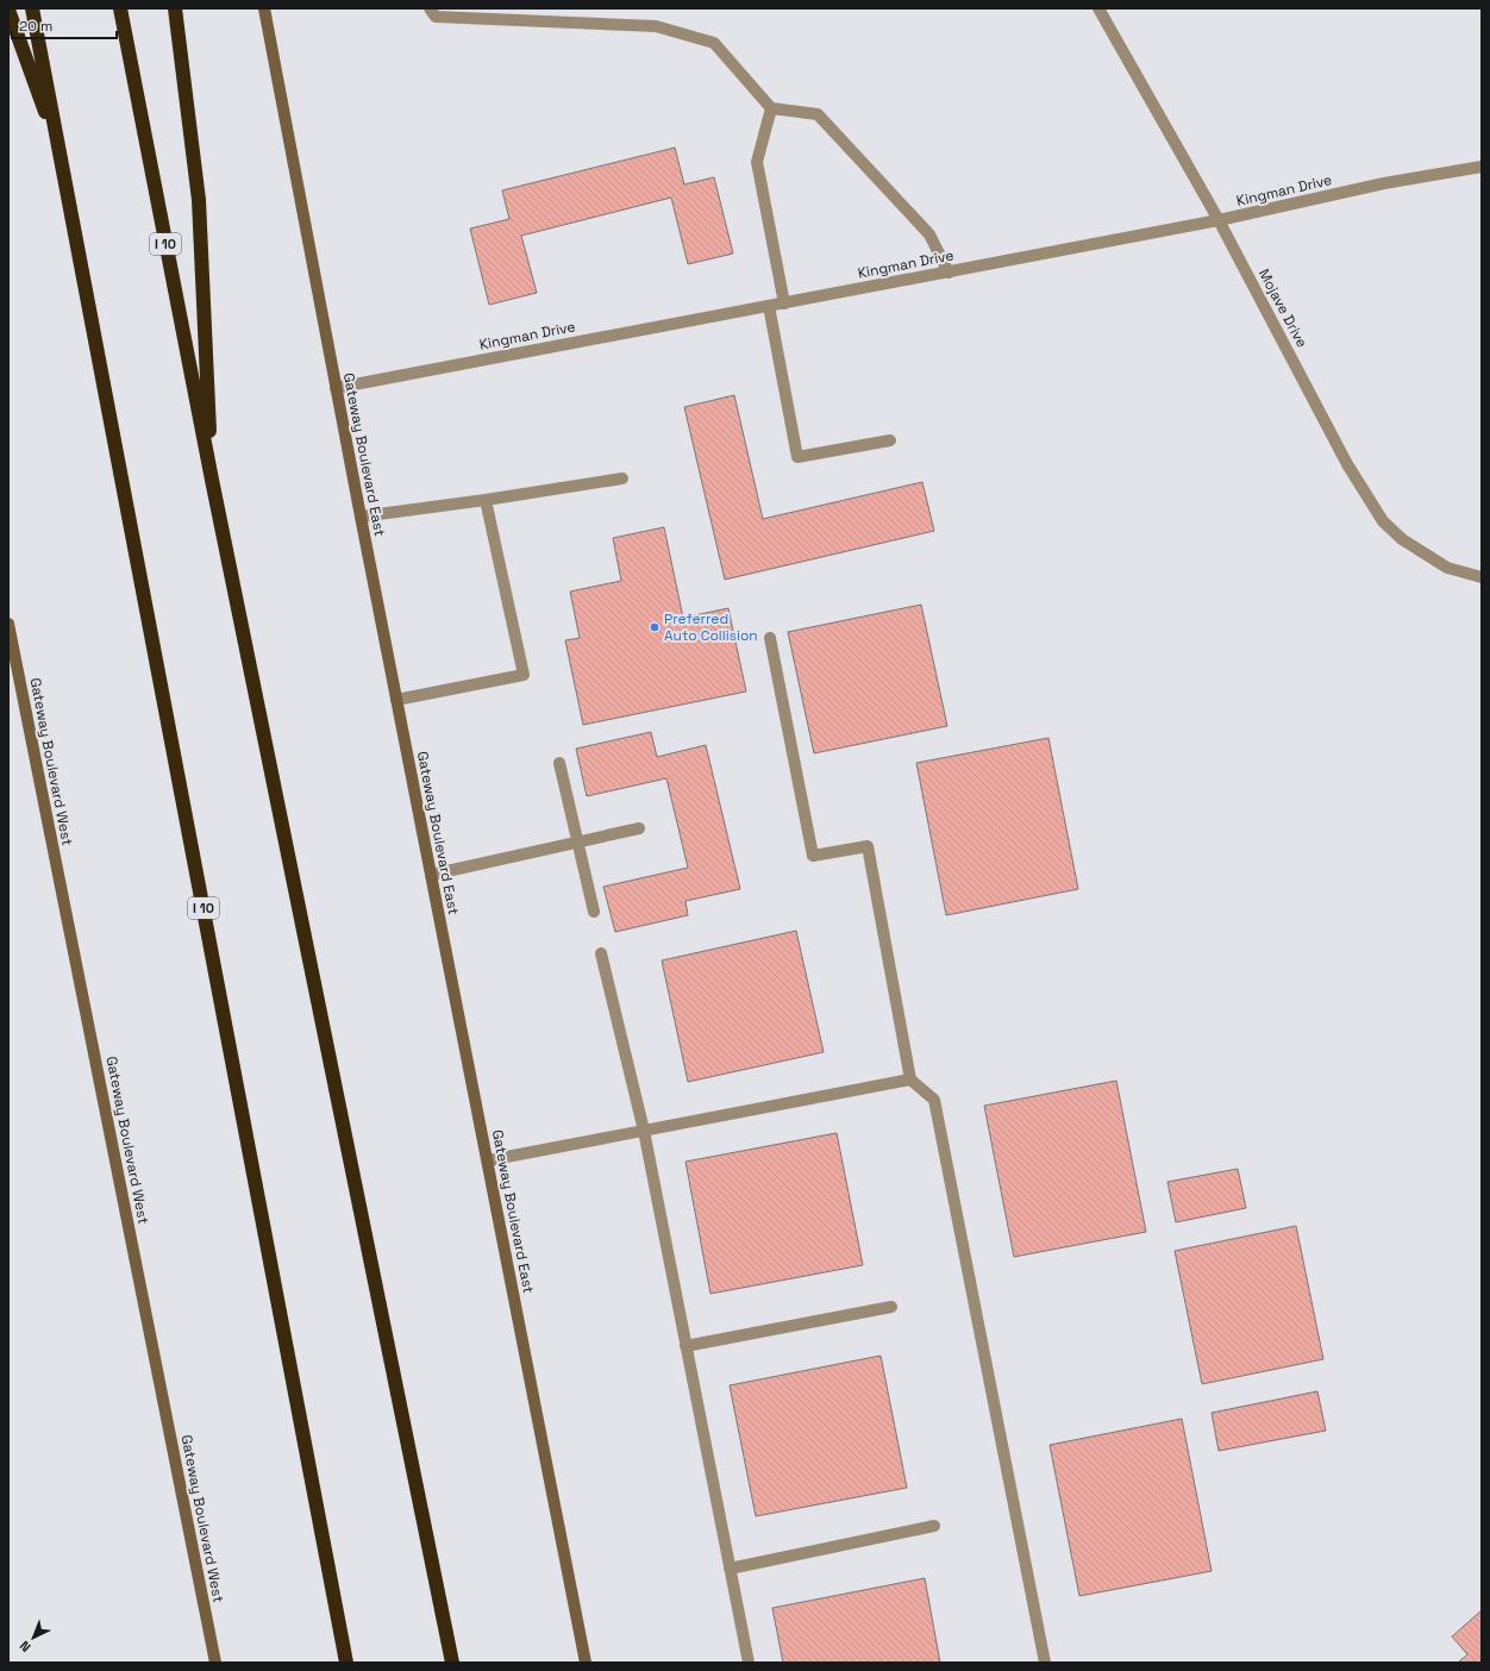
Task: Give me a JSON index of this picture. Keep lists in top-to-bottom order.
{
  "streets": {
    "highway": ["I 10"],
    "main road": ["Gateway Boulevard East", "Gateway Boulevard West"],
    "street": ["Kingman Drive", "Mojave Drive"]
  },
  "crossings": [
    ["Kingman Drive", "Mojave Drive"],
    ["Kingman Drive", "Gateway Boulevard East"]
  ],
  "places": ["Preferred Auto Collision"],
  "scale_bar": "20 m",
  "north": "bottom left"
}
